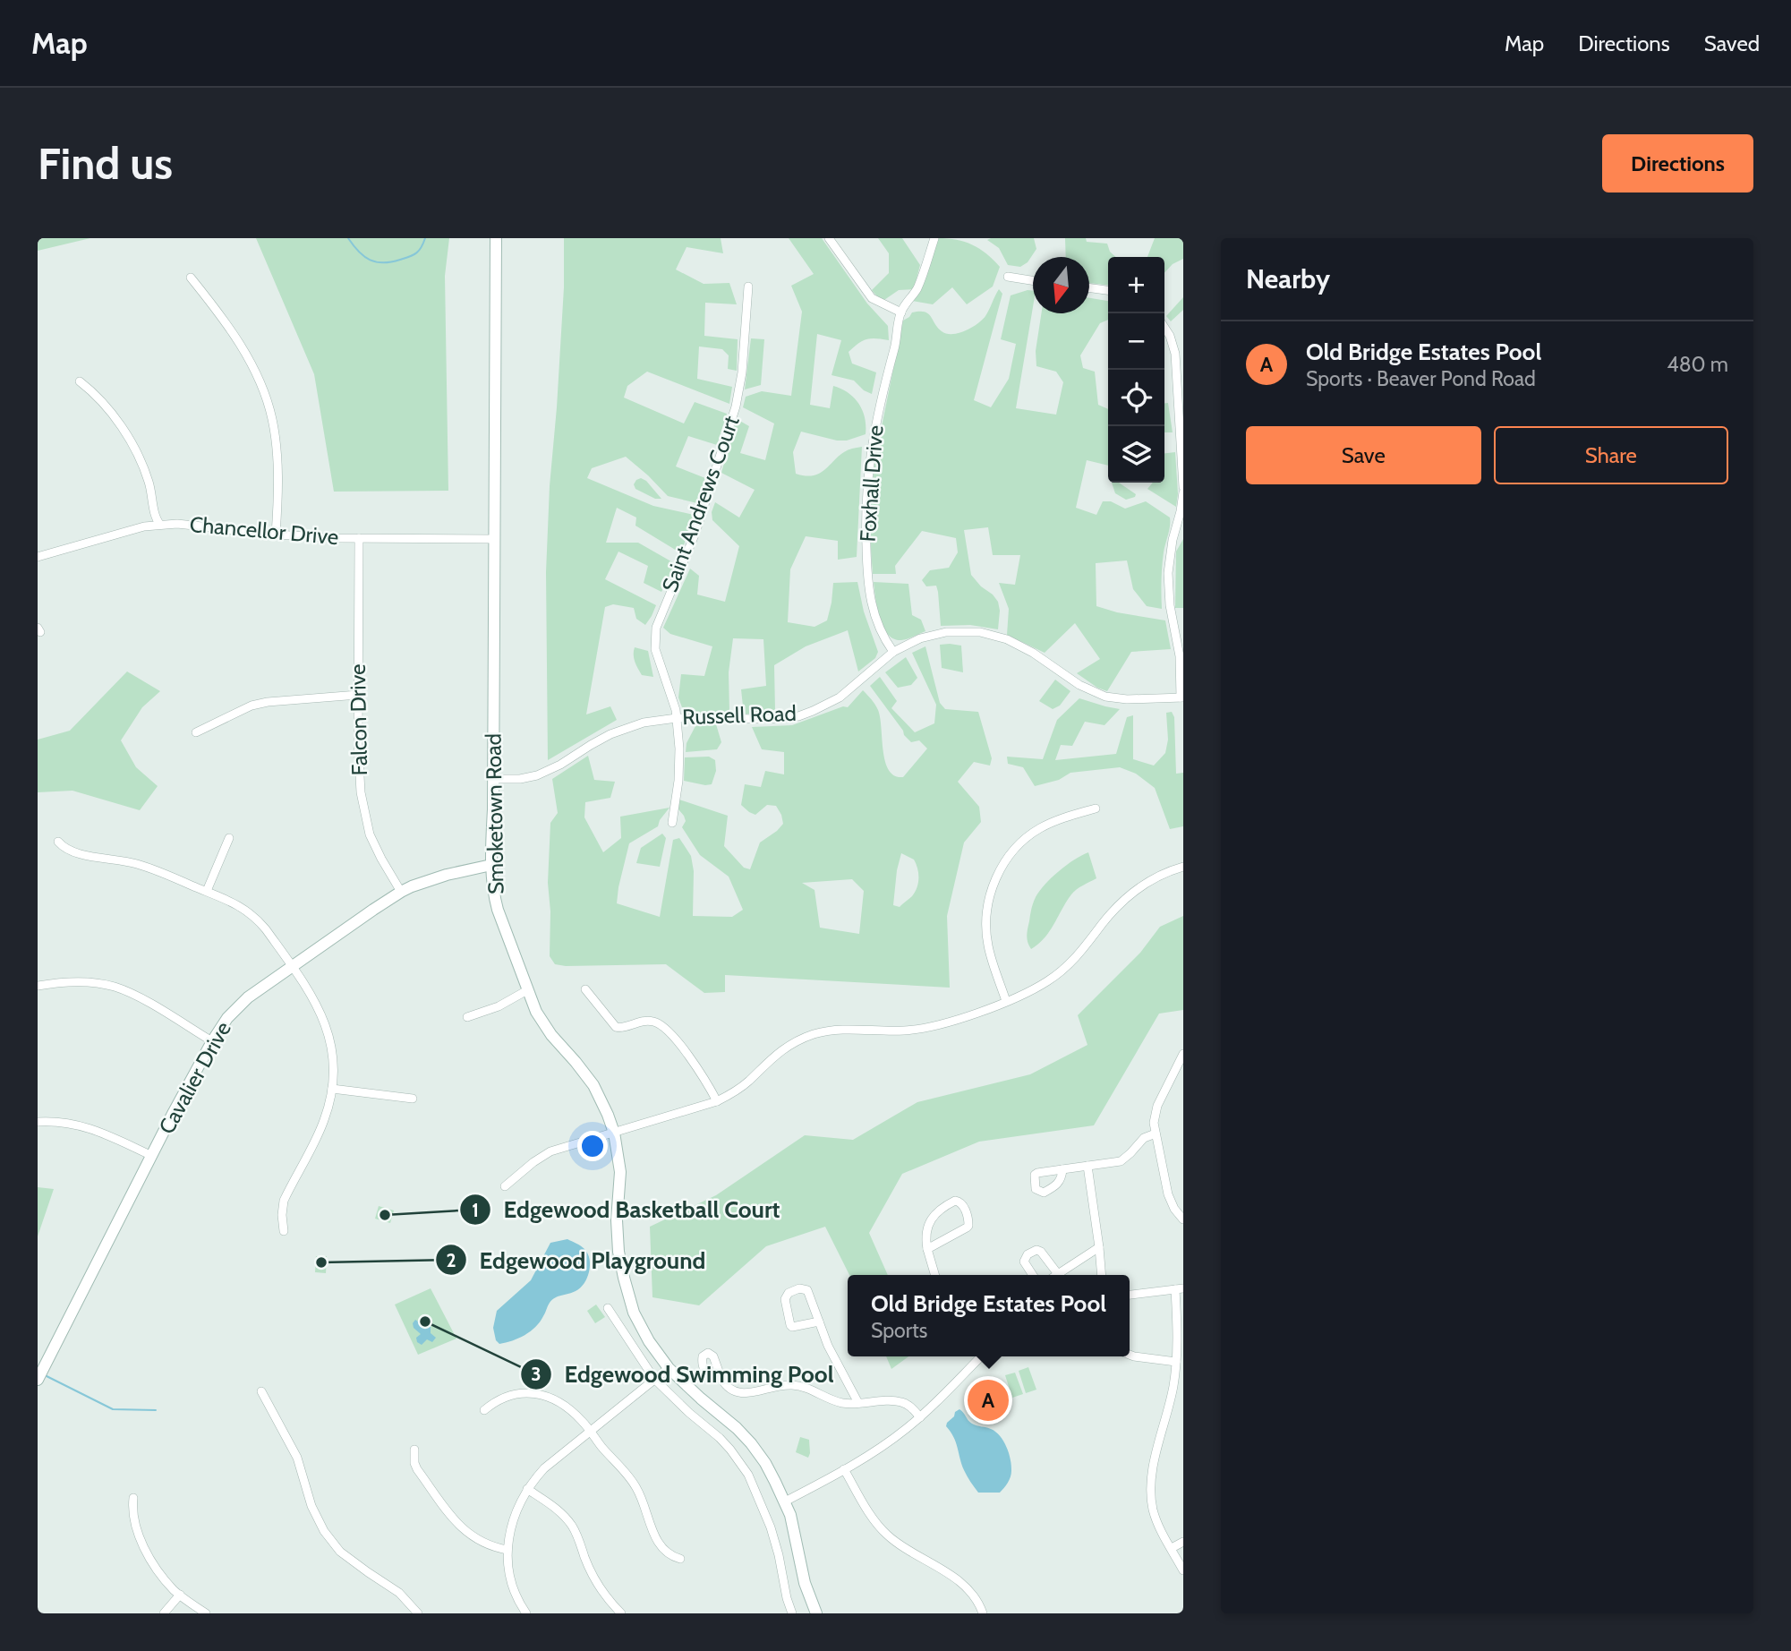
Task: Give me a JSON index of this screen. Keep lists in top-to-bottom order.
{
  "streets": {
    "main road": ["Smoketown Road", "Cavalier Drive"],
    "street": [
      "Foxhall Drive",
      "Saint Andrews Court",
      "Chancellor Drive",
      "Russell Road",
      "Falcon Drive"
    ]
  },
  "crossings": [
    ["Foxhall Drive", "Russell Road"],
    ["Saint Andrews Court", "Russell Road"],
    ["Chancellor Drive", "Falcon Drive"],
    ["Chancellor Drive", "Smoketown Road"],
    ["Russell Road", "Smoketown Road"],
    ["Falcon Drive", "Cavalier Drive"],
    ["Smoketown Road", "Cavalier Drive"]
  ],
  "places": ["Edgewood Basketball Court", "Edgewood Playground", "Edgewood Swimming Pool"],
  "north": "bottom",
  "page": {
    "header": "Map",
    "nav": ["Map", "Directions", "Saved"],
    "buttons": [
      "Directions",
      ["Save", "Share"]
    ],
    "title": "Find us",
    "heading": "Nearby",
    "map_buttons": ["+", "−"],
    "list": [
      {
        "mark": "A",
        "name": "Old Bridge Estates Pool",
        "note": "Sports · Beaver Pond Road",
        "value": "480 m"
      }
    ],
    "popup": ["Old Bridge Estates Pool", "Sports"],
    "pins": "A"
  }
}
